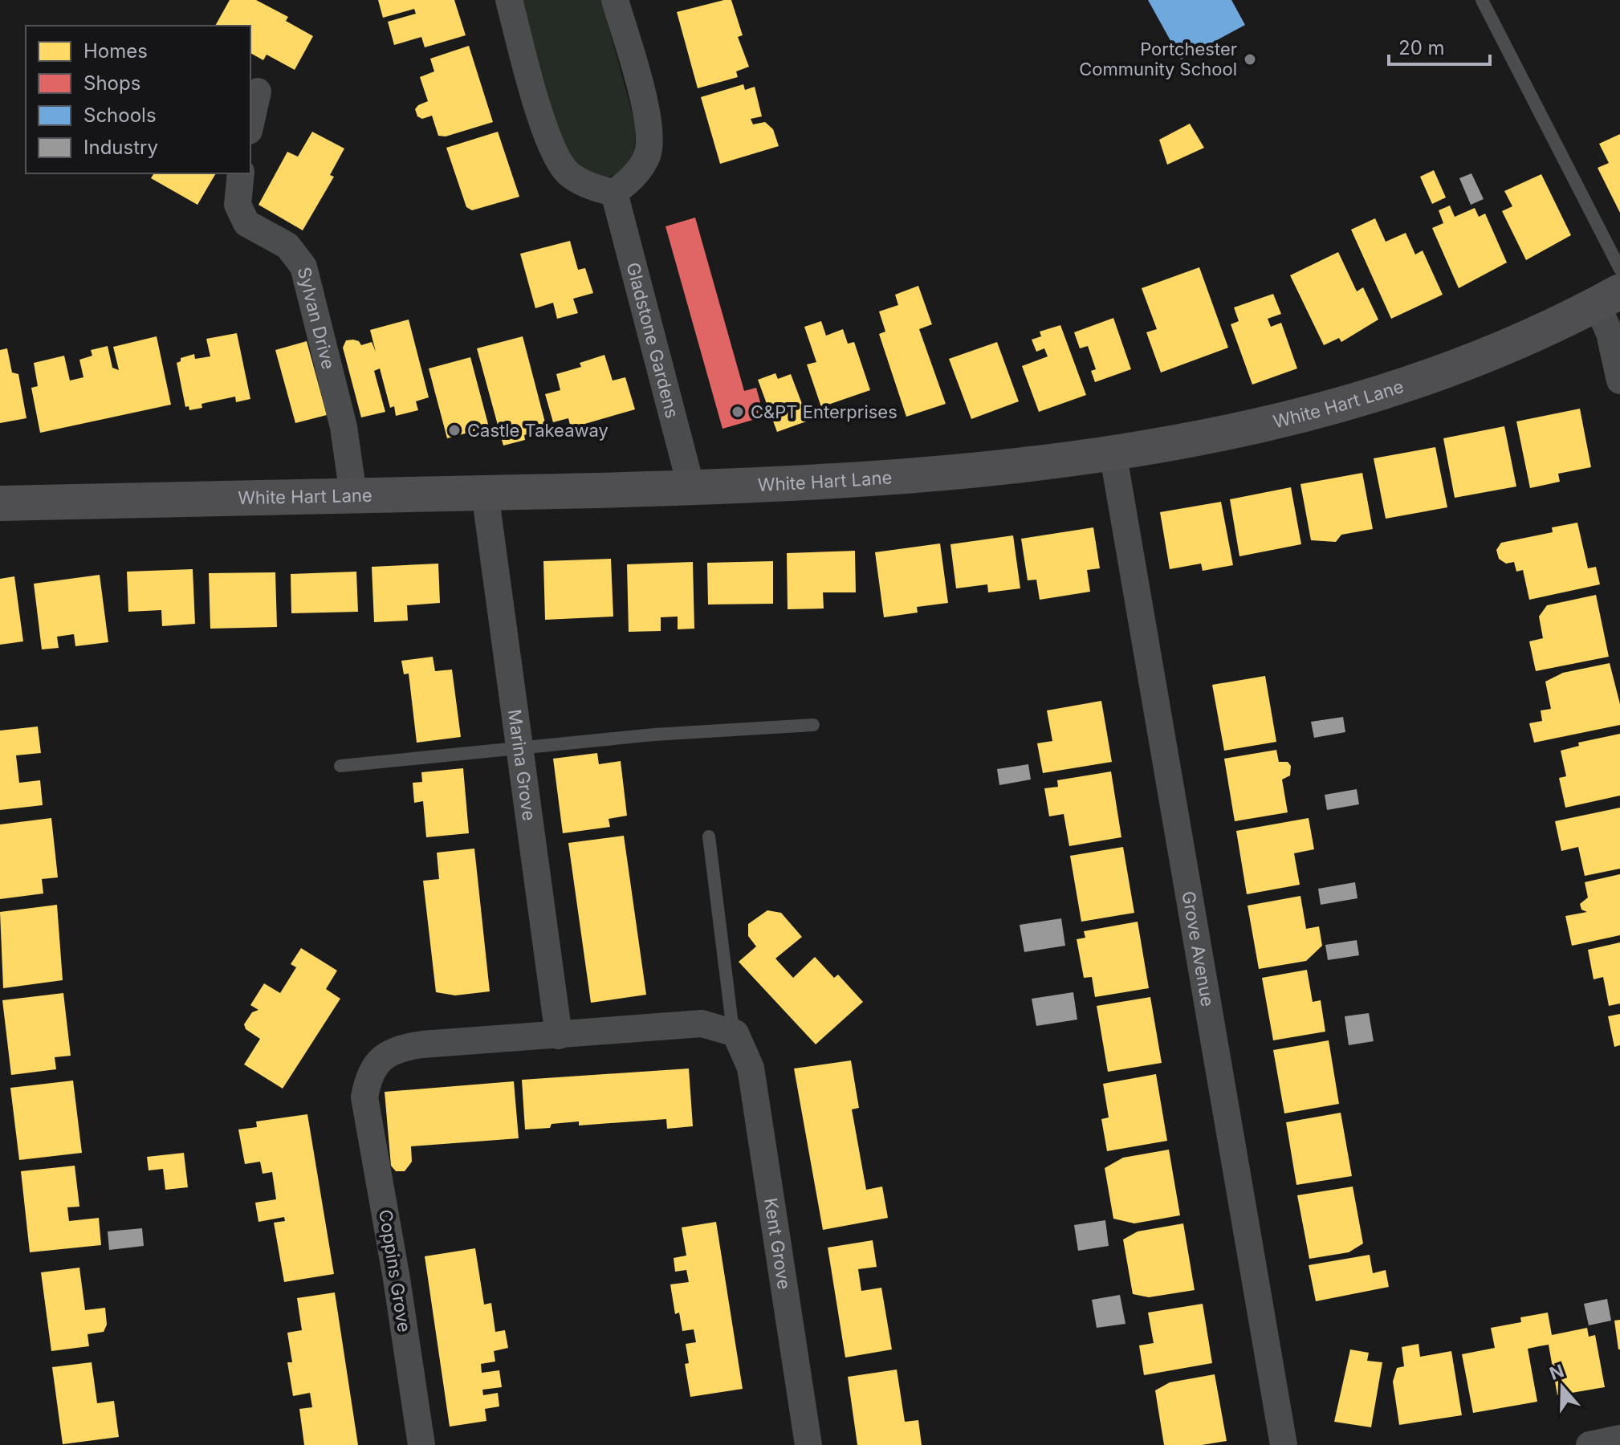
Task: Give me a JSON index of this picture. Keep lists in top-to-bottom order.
{
  "streets": {
    "street": [
      "Sylvan Drive",
      "Gladstone Gardens",
      "White Hart Lane",
      "Marina Grove",
      "Grove Avenue",
      "Kent Grove",
      "Coppins Grove"
    ]
  },
  "crossings": [
    ["Sylvan Drive", "White Hart Lane"],
    ["Gladstone Gardens", "White Hart Lane"],
    ["White Hart Lane", "Marina Grove"],
    ["White Hart Lane", "Grove Avenue"],
    ["Marina Grove", "Coppins Grove"]
  ],
  "places": ["Portchester Community School", "C&PT Enterprises", "Castle Takeaway"],
  "legend": [
    "Homes",
    "Shops",
    "Schools",
    "Industry"
  ],
  "scale_bar": "20 m",
  "north": "top"
}
